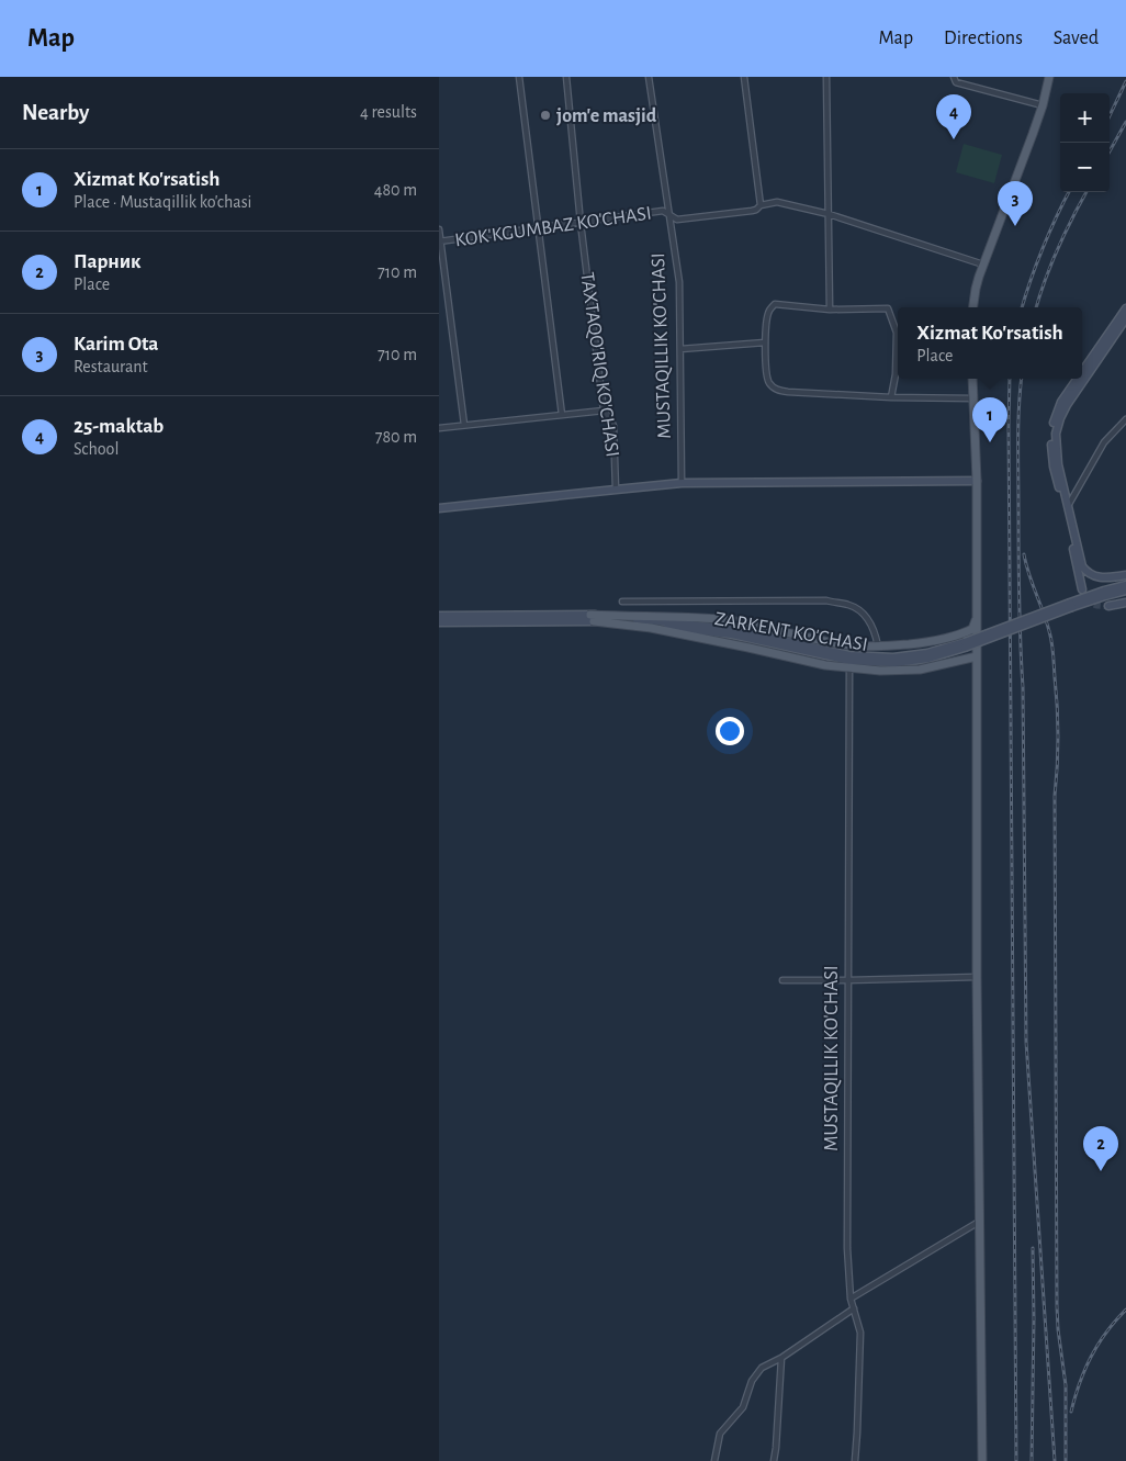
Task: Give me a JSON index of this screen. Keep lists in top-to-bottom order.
{
  "streets": {
    "main road": ["ZARKENT KO'CHASI"],
    "street": ["KOK'KGUMBAZ KO'CHASI", "MUSTAQILLIK KO'CHASI", "TAXTAQO'RIQ KO'CHASI"]
  },
  "crossings": [
    ["KOK'KGUMBAZ KO'CHASI", "MUSTAQILLIK KO'CHASI"],
    ["KOK'KGUMBAZ KO'CHASI", "TAXTAQO'RIQ KO'CHASI"]
  ],
  "places": ["jom'e masjid"],
  "page": {
    "header": "Map",
    "nav": ["Map", "Directions", "Saved"],
    "heading": ["Nearby", "4 results"],
    "map_buttons": ["+", "−"],
    "pins": [
      "4",
      "3",
      "1",
      "2"
    ],
    "list": [
      {
        "mark": "1",
        "name": "Xizmat Ko'rsatish",
        "note": "Place · Mustaqillik ko'chasi",
        "value": "480 m"
      },
      {
        "mark": "2",
        "name": "Парник",
        "note": "Place",
        "value": "710 m"
      },
      {
        "mark": "3",
        "name": "Karim Ota",
        "note": "Restaurant",
        "value": "710 m"
      },
      {
        "mark": "4",
        "name": "25-maktab",
        "note": "School",
        "value": "780 m"
      }
    ],
    "popup": ["Xizmat Ko'rsatish", "Place"]
  }
}
